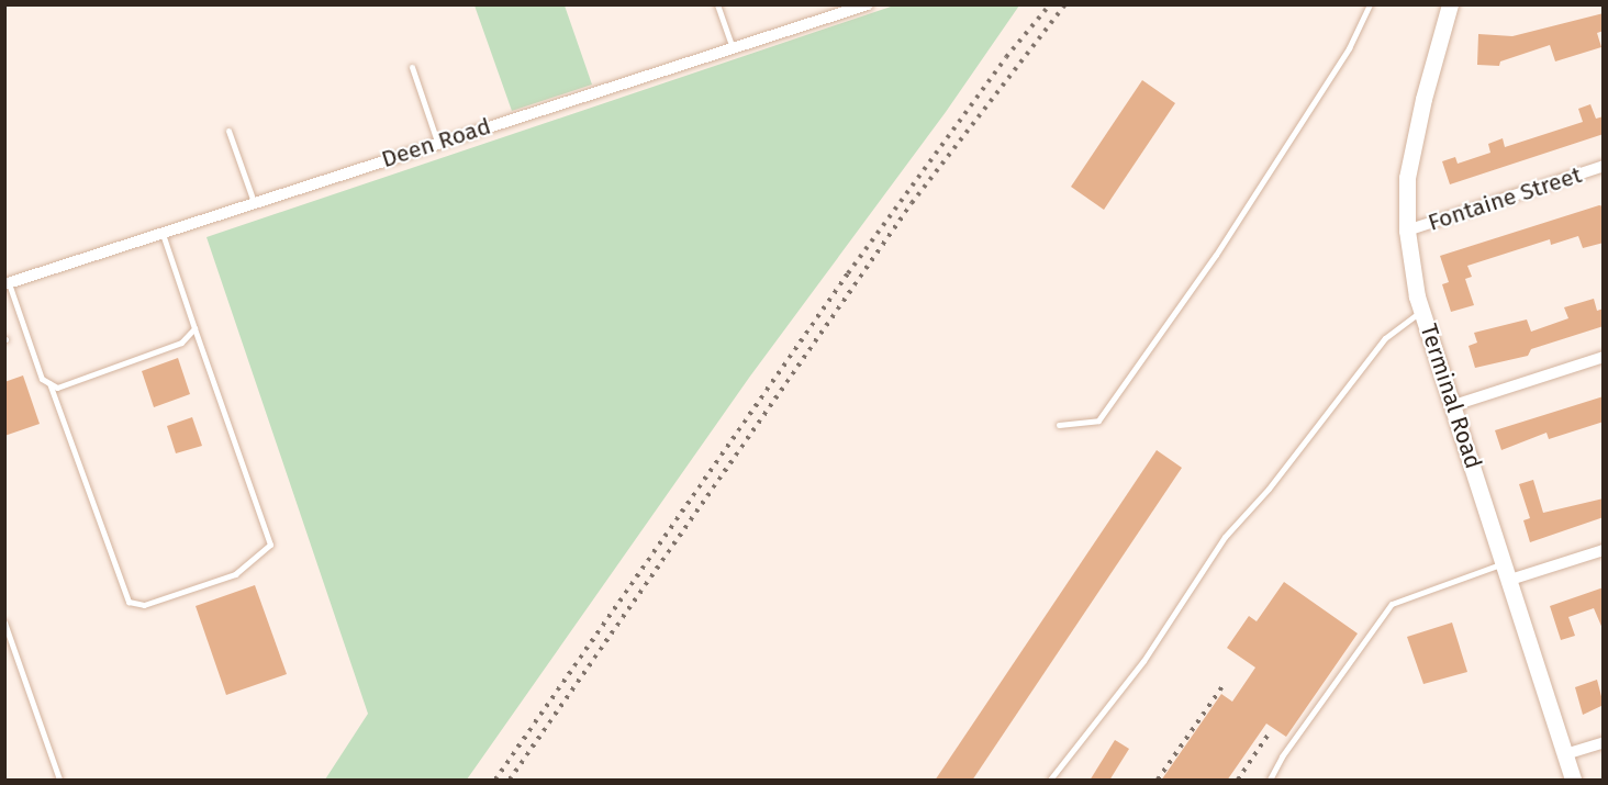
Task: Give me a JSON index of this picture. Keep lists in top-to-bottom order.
{
  "streets": {
    "main road": ["Terminal Road"],
    "street": ["Deen Road", "Fontaine Street"]
  },
  "crossings": [
    ["Fontaine Street", "Terminal Road"]
  ]
}
